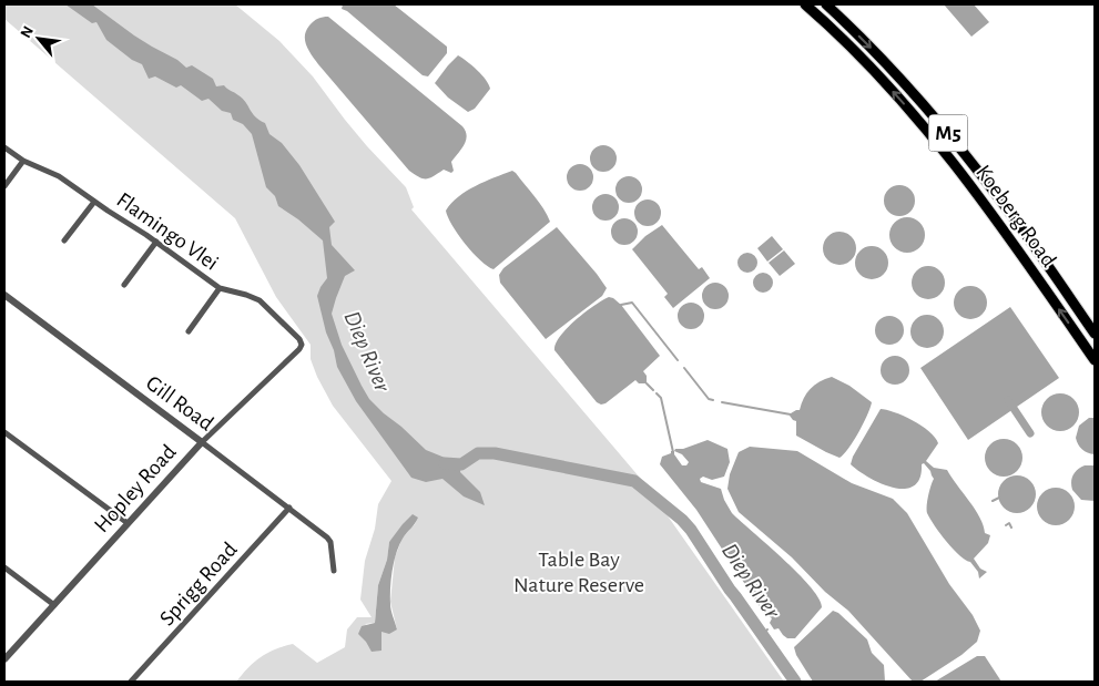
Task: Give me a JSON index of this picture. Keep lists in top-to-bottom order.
{
  "streets": {
    "main road": ["M5", "Koeberg Road"],
    "street": [
      "Flamingo Vlei",
      "Gill Road",
      "Hopley Road",
      "Sprigg Road"
    ]
  },
  "crossings": [
    ["Flamingo Vlei", "Hopley Road"],
    ["Gill Road", "Hopley Road"],
    ["Gill Road", "Sprigg Road"]
  ],
  "water": ["Diep River"],
  "parks": ["Table Bay Nature Reserve"],
  "north": "top left"
}
